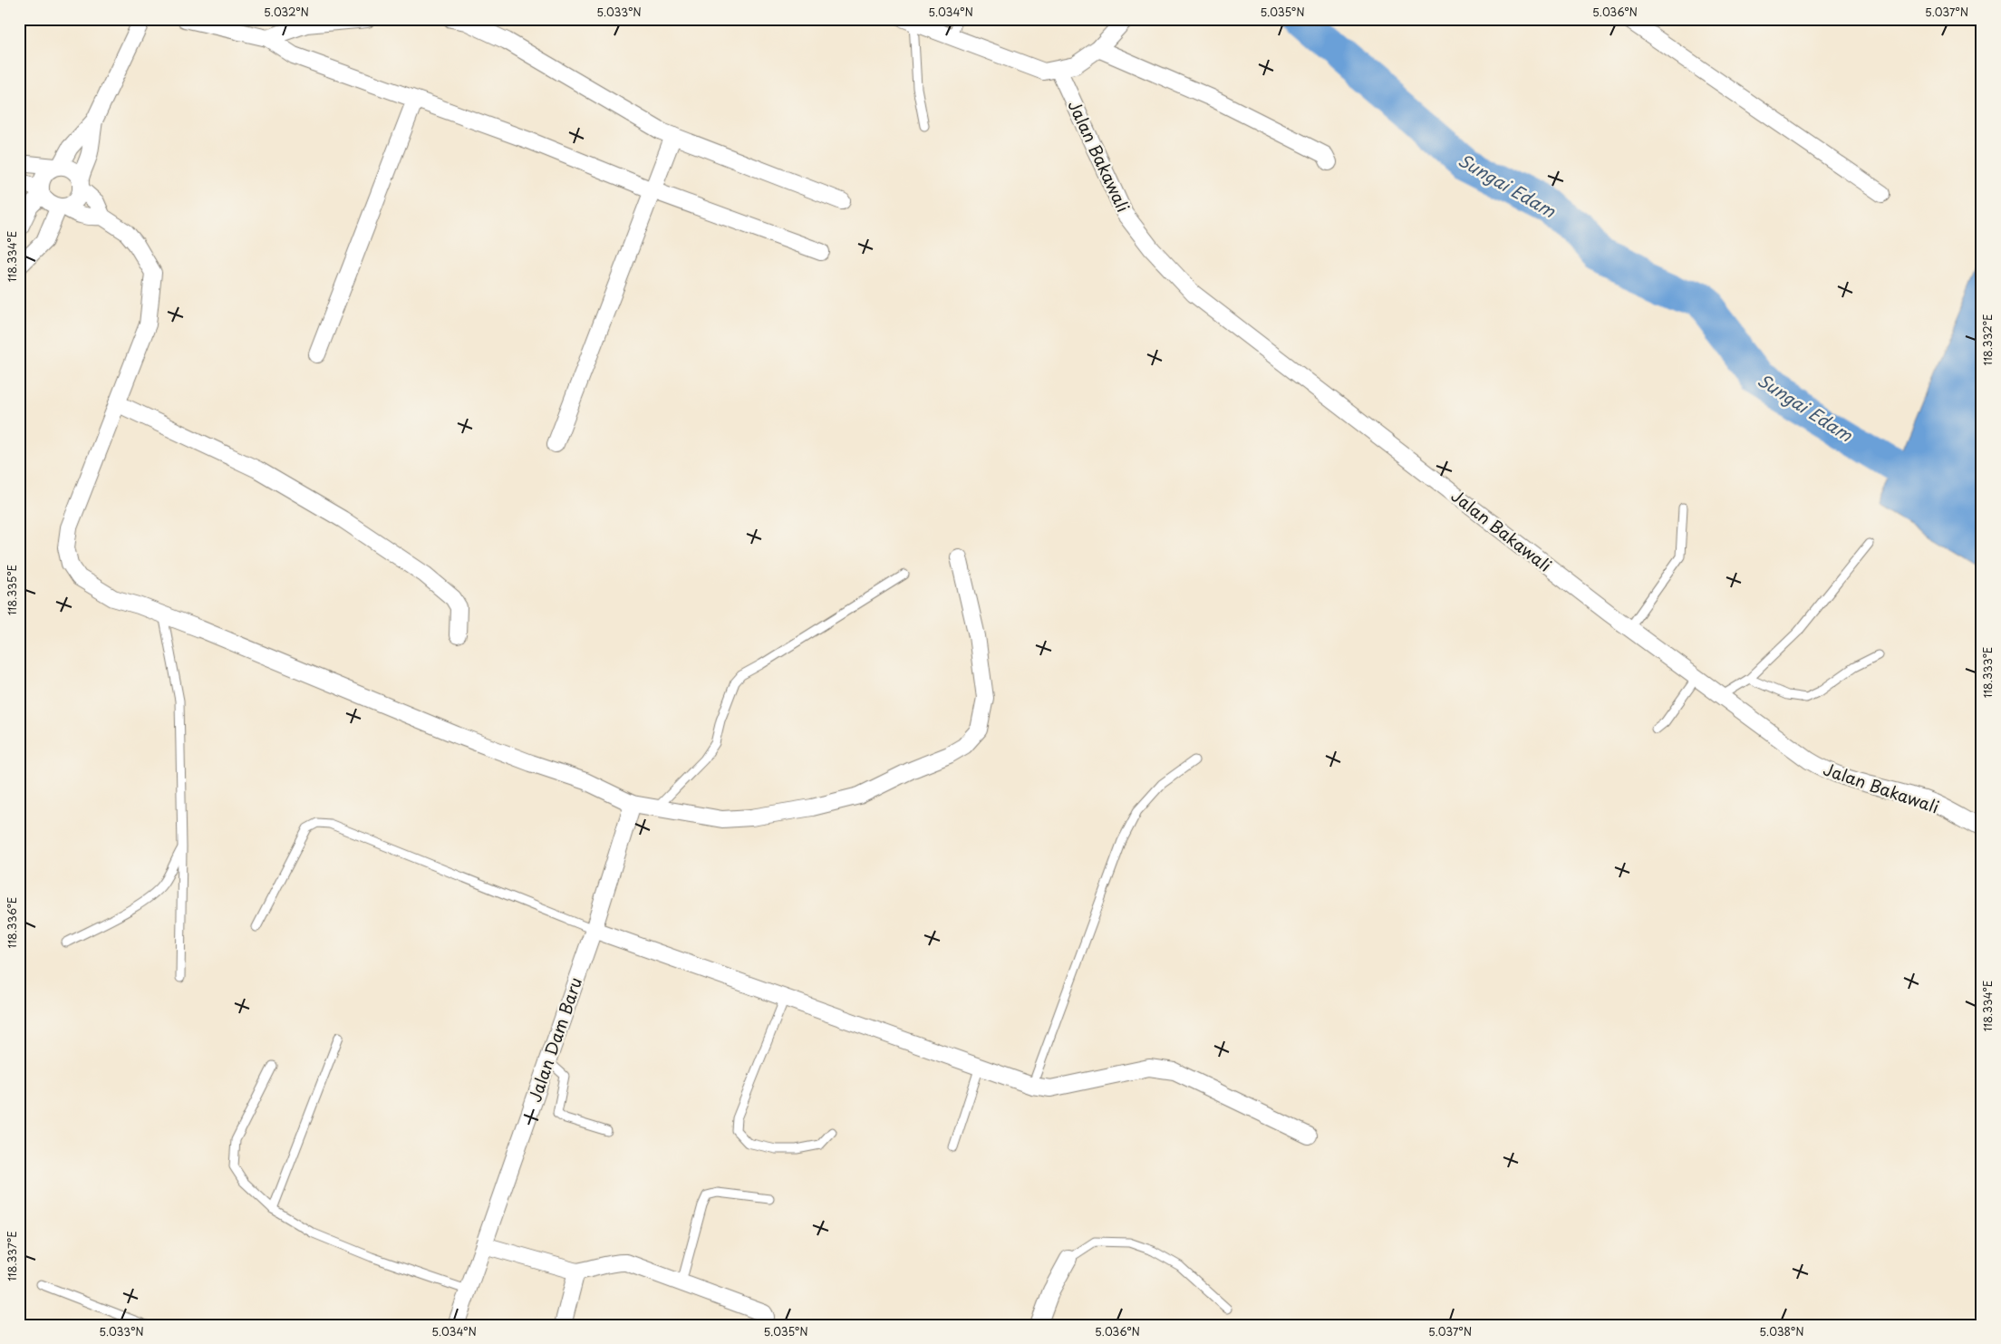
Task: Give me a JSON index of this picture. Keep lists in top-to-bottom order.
{
  "streets": {
    "street": ["Jalan Bakawali", "Jalan Dam Baru"]
  },
  "water": ["Sungai Edam"],
  "coordinates": [
    "5.032°N",
    "5.033°N",
    "5.034°N",
    "5.035°N",
    "5.036°N",
    "5.037°N",
    "118.334°E",
    "118.332°E",
    "118.335°E",
    "118.333°E",
    "118.336°E",
    "118.337°E",
    "5.038°N"
  ]
}
